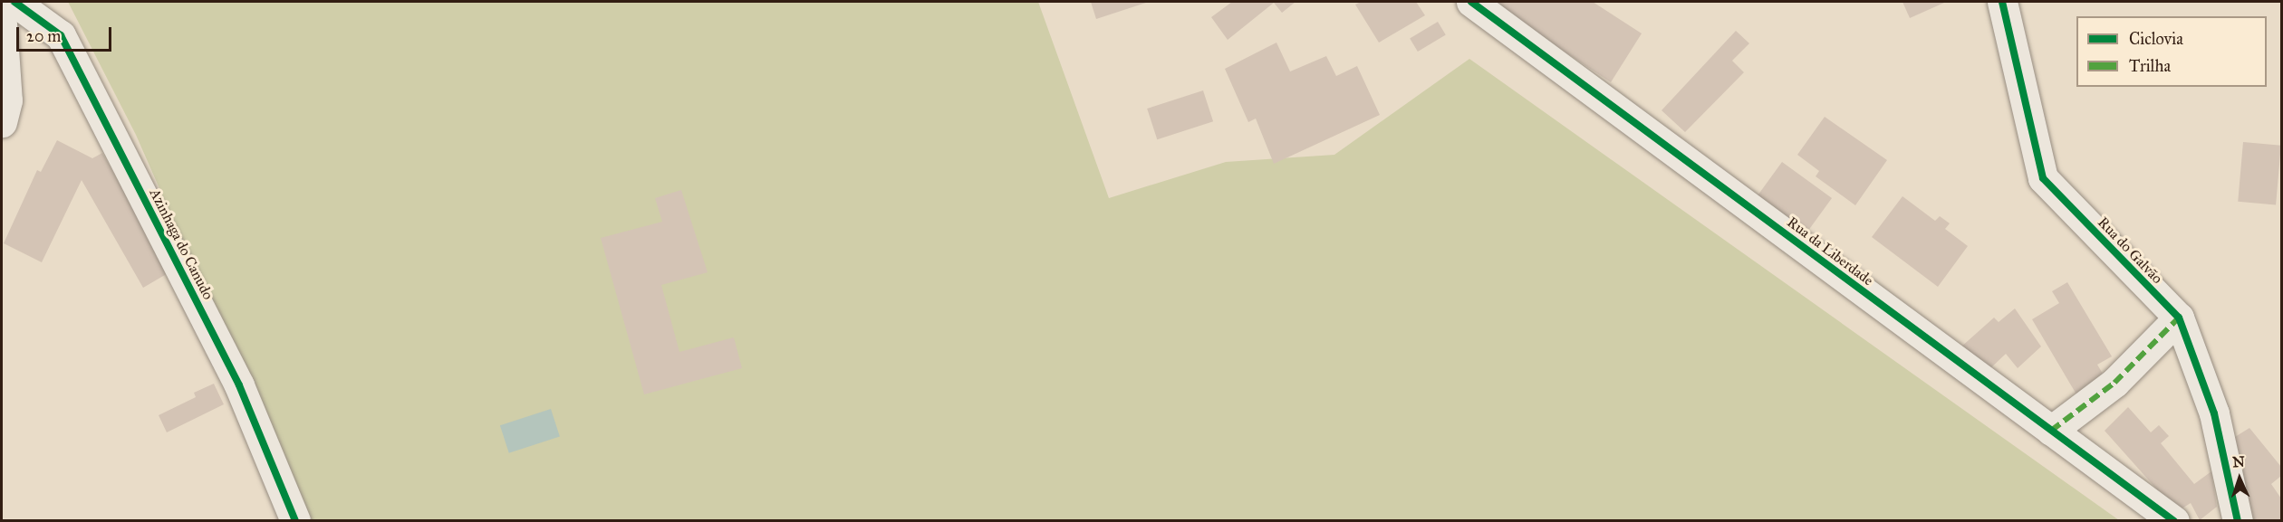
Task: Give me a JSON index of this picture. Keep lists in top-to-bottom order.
{
  "streets": {
    "street": ["Azinhaga do Canudo", "Rua do Galvão", "Rua da Liberdade"]
  },
  "legend": ["Ciclovia", "Trilha"],
  "scale_bar": "20 m",
  "north": "top"
}
